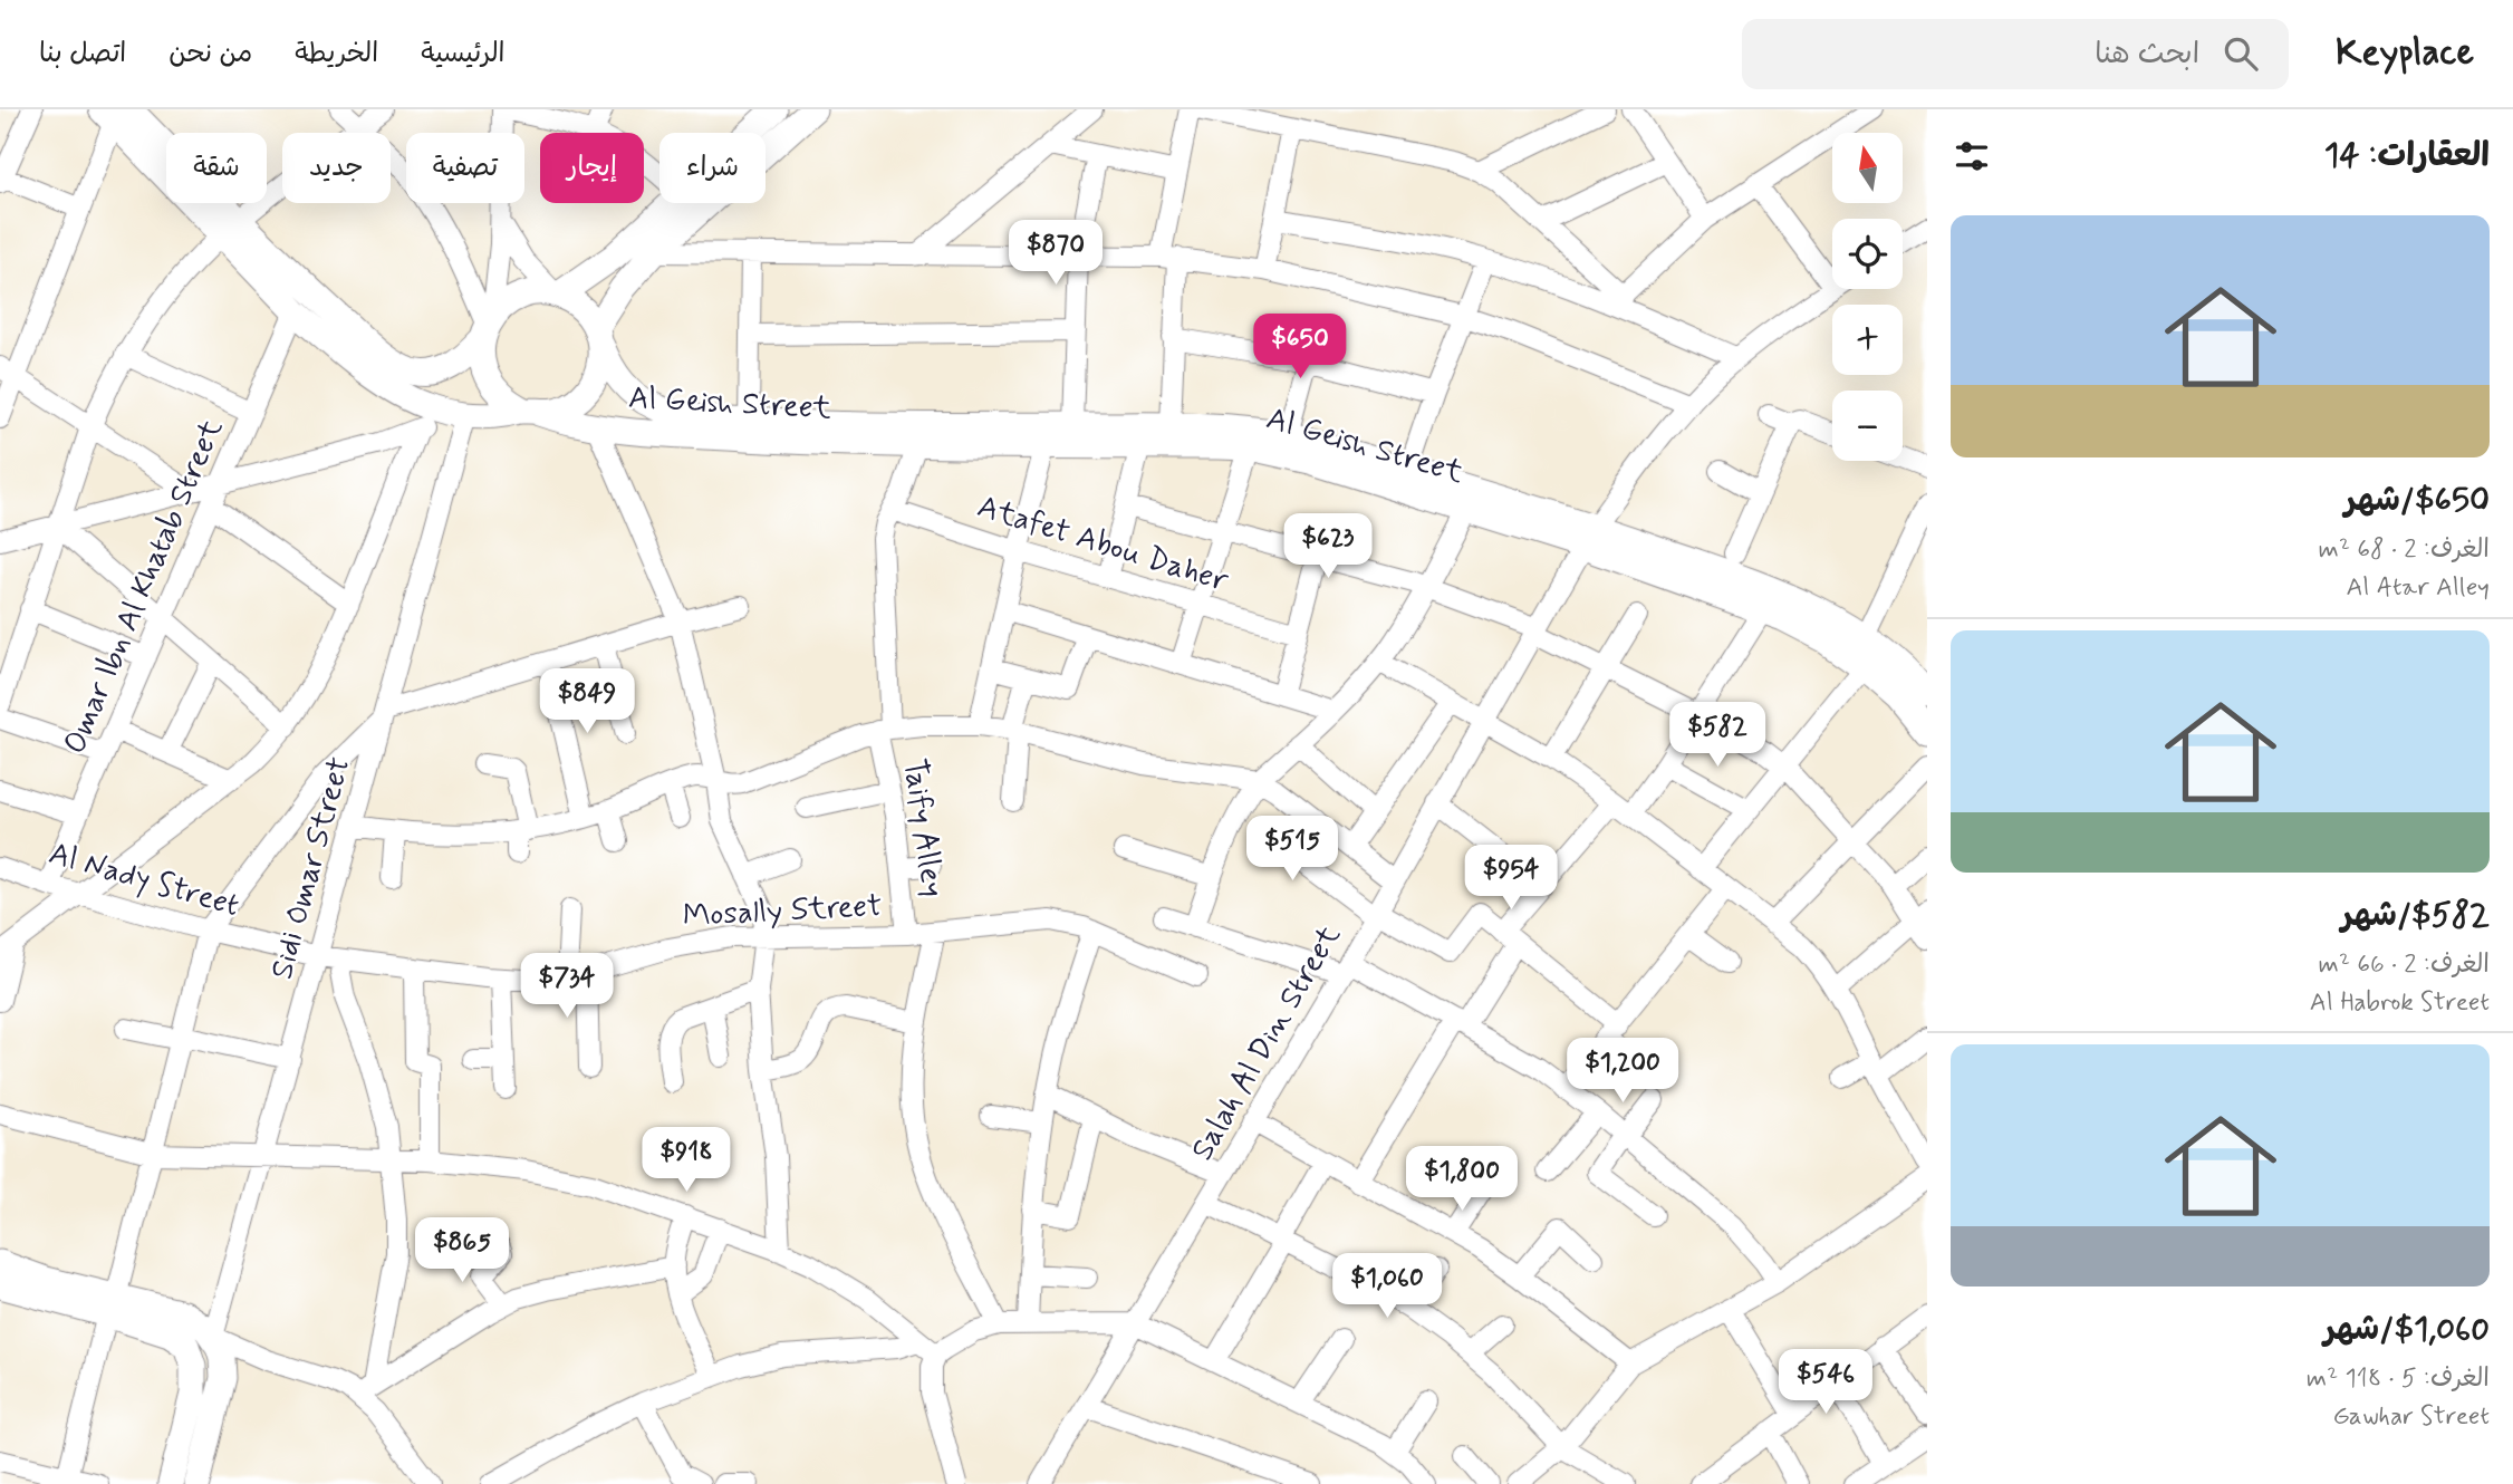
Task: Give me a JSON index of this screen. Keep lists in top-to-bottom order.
{
  "streets": {
    "main road": ["Al Geish Street"],
    "street": [
      "Atafet Abou Daher",
      "Omar Ibn Al Khatab Street",
      "Taify Alley",
      "Sidi Omar Street",
      "Al Nady Street",
      "Mosally Street",
      "Salah Al Din Street"
    ]
  },
  "crossings": [
    ["Al Geish Street", "Omar Ibn Al Khatab Street"],
    ["Al Geish Street", "Taify Alley"],
    ["Al Geish Street", "Sidi Omar Street"],
    ["Al Geish Street", "Salah Al Din Street"],
    ["Atafet Abou Daher", "Taify Alley"],
    ["Omar Ibn Al Khatab Street", "Al Nady Street"],
    ["Taify Alley", "Mosally Street"],
    ["Sidi Omar Street", "Al Nady Street"],
    ["Sidi Omar Street", "Mosally Street"],
    ["Al Nady Street", "Mosally Street"]
  ],
  "north": "top",
  "page": {
    "header": "Keyplace",
    "search": "ابحث هنا",
    "nav": [
      "الرئيسية",
      "الخريطة",
      "من نحن",
      "اتصل بنا"
    ],
    "heading": "العقارات: 14",
    "map_buttons": ["+", "−"],
    "chip": [
      "شراء",
      "إيجار",
      "تصفية",
      "جديد",
      "شقة"
    ],
    "list": [
      {
        "name": "$650/شهر",
        "note": "الغرف: 2 · 68 m² · Al Atar Alley"
      },
      {
        "name": "$582/شهر",
        "note": "الغرف: 2 · 66 m² · Al Habrok Street"
      },
      {
        "name": "$1,060/شهر",
        "note": "الغرف: 5 · 118 m² · Gawhar Street"
      }
    ],
    "price": [
      "$870",
      "$650",
      "$623",
      "$849",
      "$582",
      "$515",
      "$954",
      "$734",
      "$1,200",
      "$918",
      "$1,800",
      "$865",
      "$1,060",
      "$546"
    ]
  }
}
